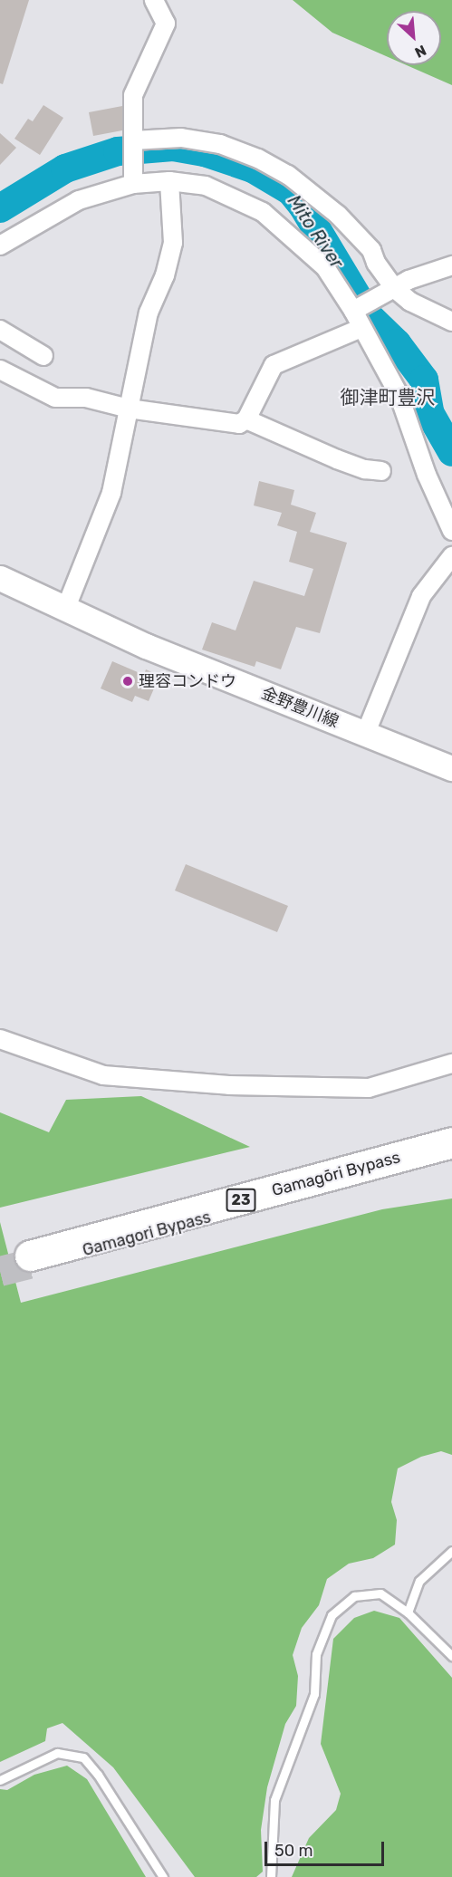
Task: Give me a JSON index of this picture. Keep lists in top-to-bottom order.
{
  "streets": {
    "highway": ["Gamagōri Bypass", "23", "Gamagori Bypass"],
    "main road": ["金野豊川線"]
  },
  "crossings": [
    ["Gamagōri Bypass", "Gamagori Bypass"]
  ],
  "districts": ["御津町豊沢"],
  "water": ["Mito River"],
  "places": ["理容コンドウ"],
  "scale_bar": "50 m",
  "north": "bottom right"
}
